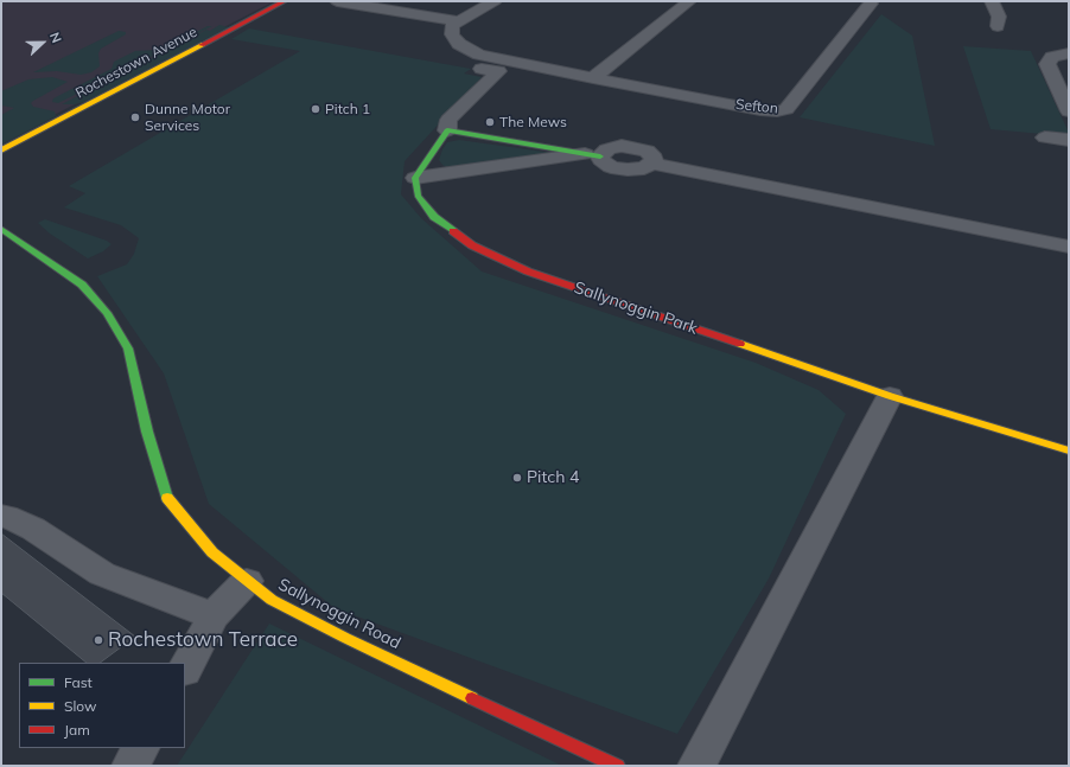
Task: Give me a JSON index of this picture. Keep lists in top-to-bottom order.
{
  "streets": {
    "street": [
      "Rochestown Avenue",
      "Sefton",
      "Sallynoggin Park",
      "Sallynoggin Road"
    ]
  },
  "places": [
    "Pitch 1",
    "Dunne Motor Services",
    "The Mews",
    "Pitch 4",
    "Rochestown Terrace"
  ],
  "legend": ["Fast", "Slow", "Jam"],
  "north": "right"
}
